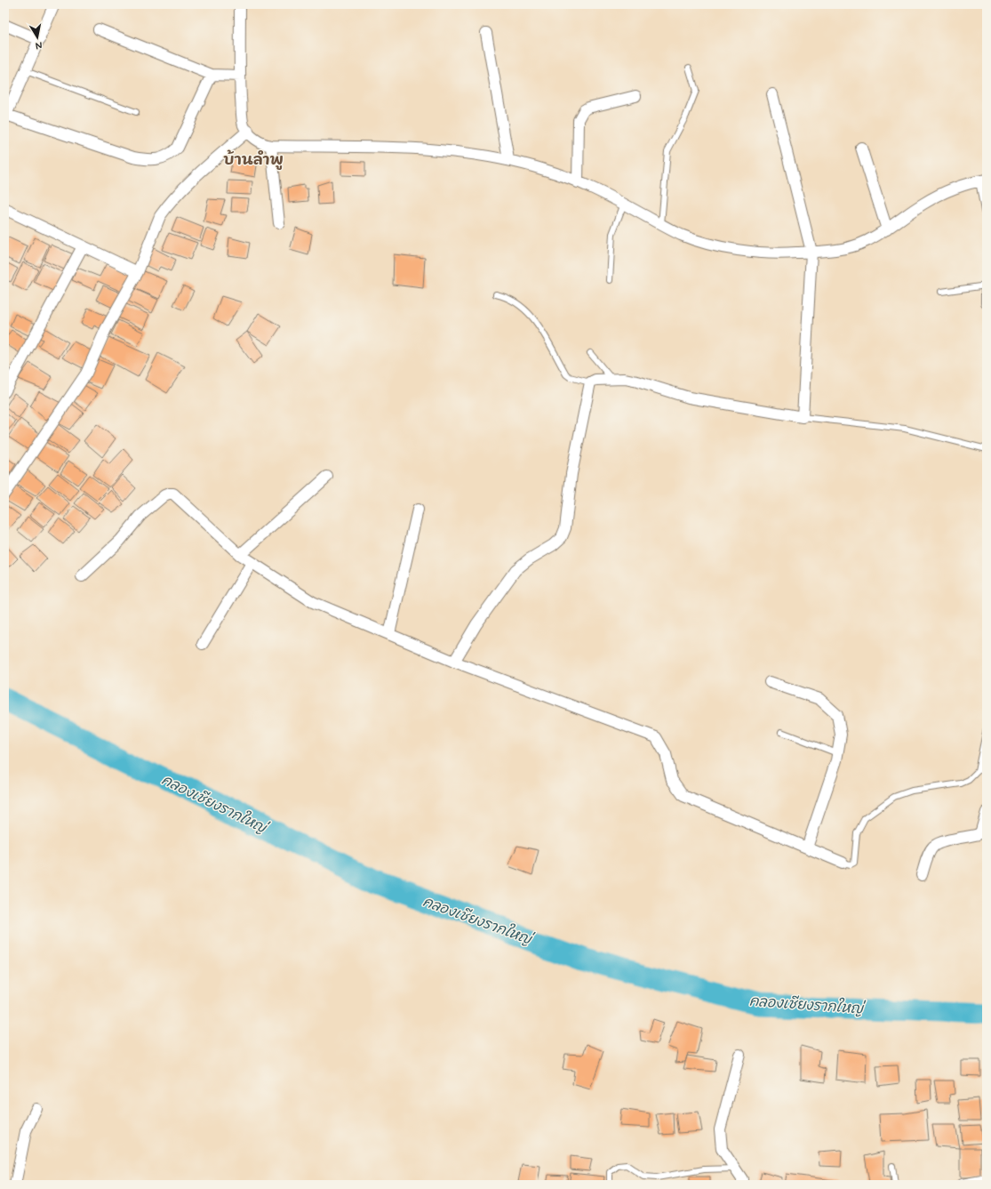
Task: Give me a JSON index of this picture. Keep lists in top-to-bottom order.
{
  "districts": ["บ้านลำพู"],
  "water": ["คลองเชียงรากใหญ่"],
  "north": "bottom"
}
